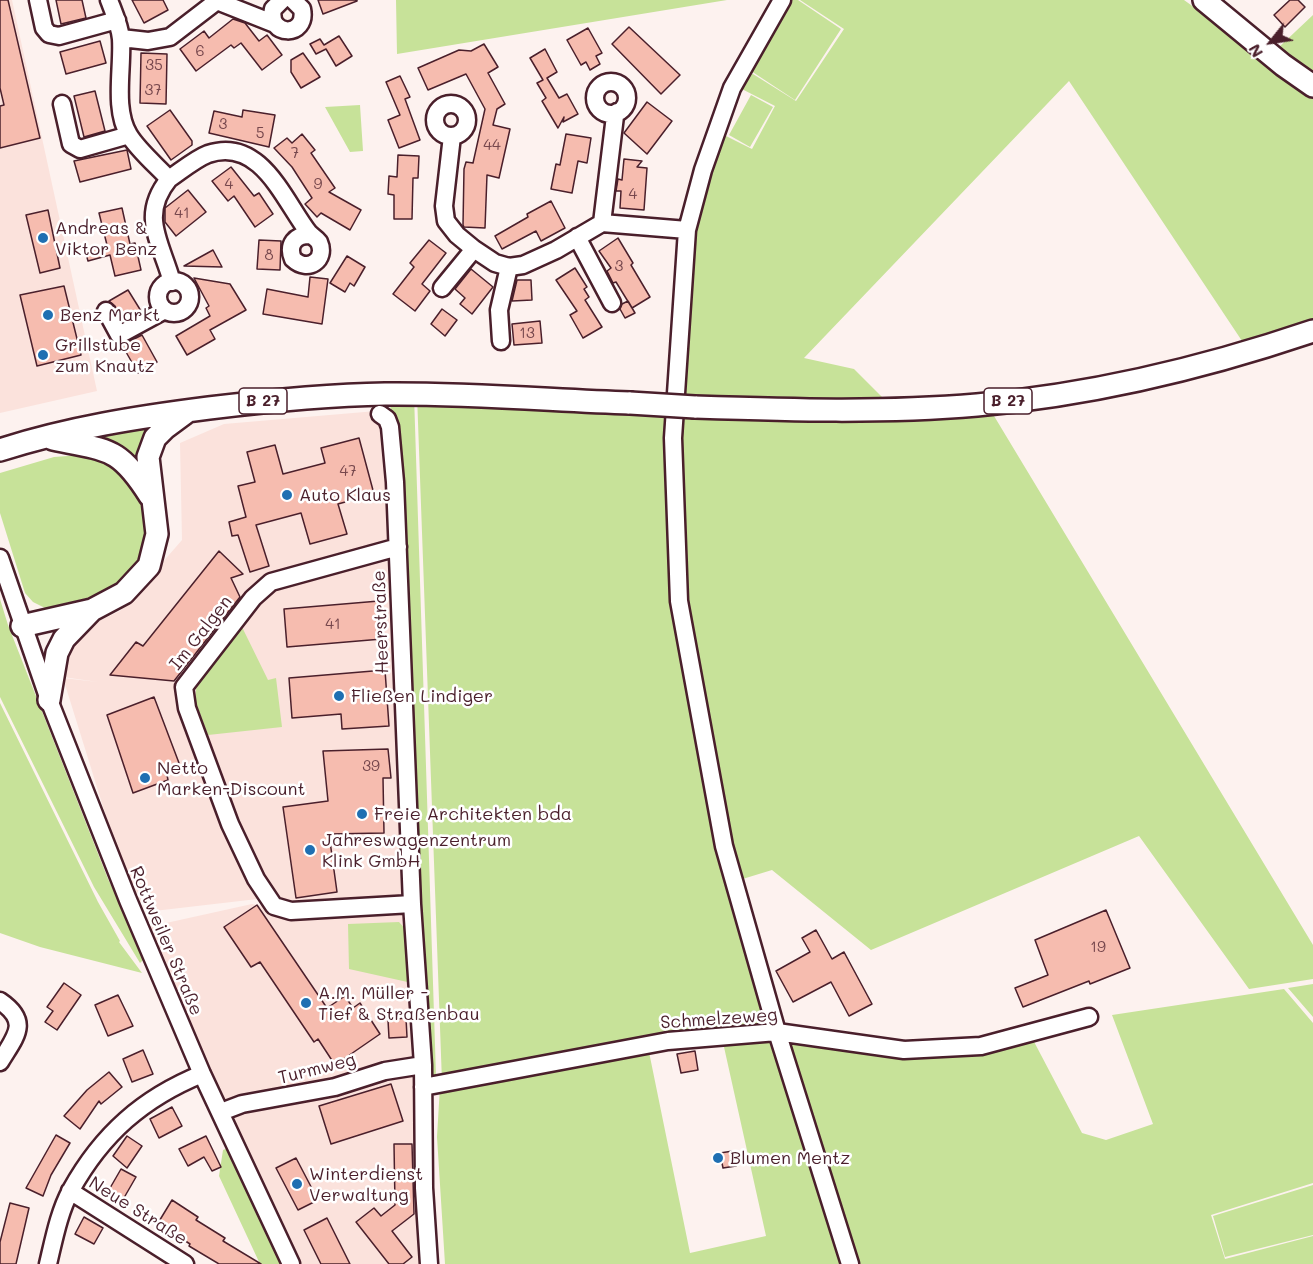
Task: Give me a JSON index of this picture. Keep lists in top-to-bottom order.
{
  "streets": {
    "main road": ["B 27"],
    "street": [
      "Heerstraße",
      "Im Galgen",
      "Rottweiler Straße",
      "Schmelzeweg",
      "Turmweg",
      "Neue Straße"
    ]
  },
  "crossings": [
    ["Heerstraße", "Im Galgen"],
    ["Heerstraße", "Schmelzeweg"],
    ["Heerstraße", "Turmweg"],
    ["Rottweiler Straße", "Turmweg"]
  ],
  "places": [
    "Andreas & Viktor Benz",
    "Benz Markt",
    "Grillstube zum Knautz",
    "Auto Klaus",
    "Fließen Lindiger",
    "Netto Marken-Discount",
    "Freie Architekten bda",
    "Jahreswagenzentrum Klink GmbH",
    "A.M. Müller - Tief & Straßenbau",
    "Blumen Mentz",
    "Winterdienst Verwaltung"
  ],
  "house_numbers": [
    "6",
    "35",
    "37",
    "3",
    "5",
    "44",
    "7",
    "4",
    "9",
    "4",
    "41",
    "8",
    "3",
    "13",
    "47",
    "41",
    "39",
    "19"
  ],
  "north": "bottom left"
}
